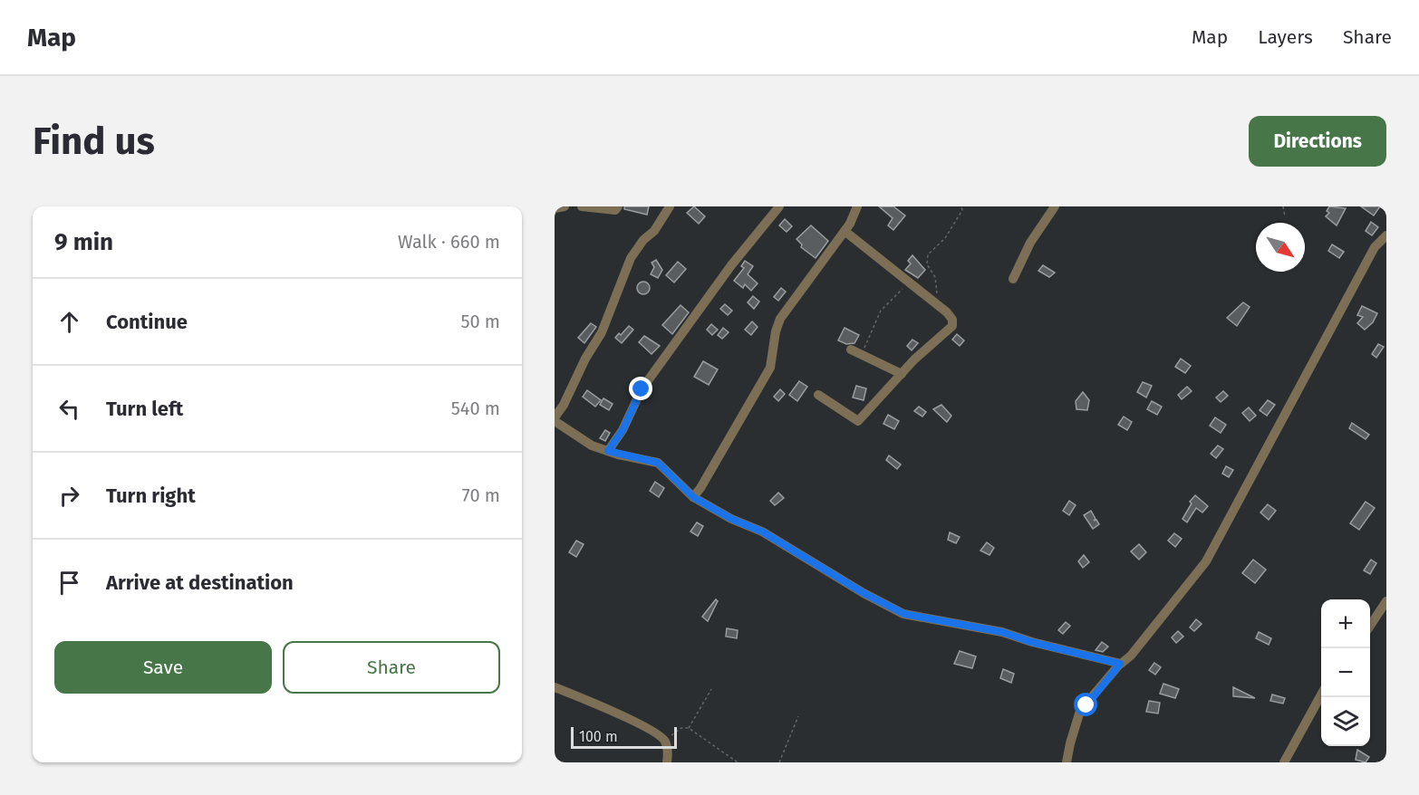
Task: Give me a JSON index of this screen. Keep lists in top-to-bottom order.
{
  "scale_bar": "100 m",
  "north": "bottom right",
  "page": {
    "header": "Map",
    "nav": ["Map", "Layers", "Share"],
    "buttons": [
      "Directions",
      ["Save", "Share"]
    ],
    "title": "Find us",
    "heading": ["9 min", "Walk · 660 m"],
    "list": [
      ["Continue", "50 m"],
      ["Turn left", "540 m"],
      ["Turn right", "70 m"],
      "Arrive at destination"
    ],
    "map_buttons": ["+", "−"],
    "scale": "100 m"
  }
}
